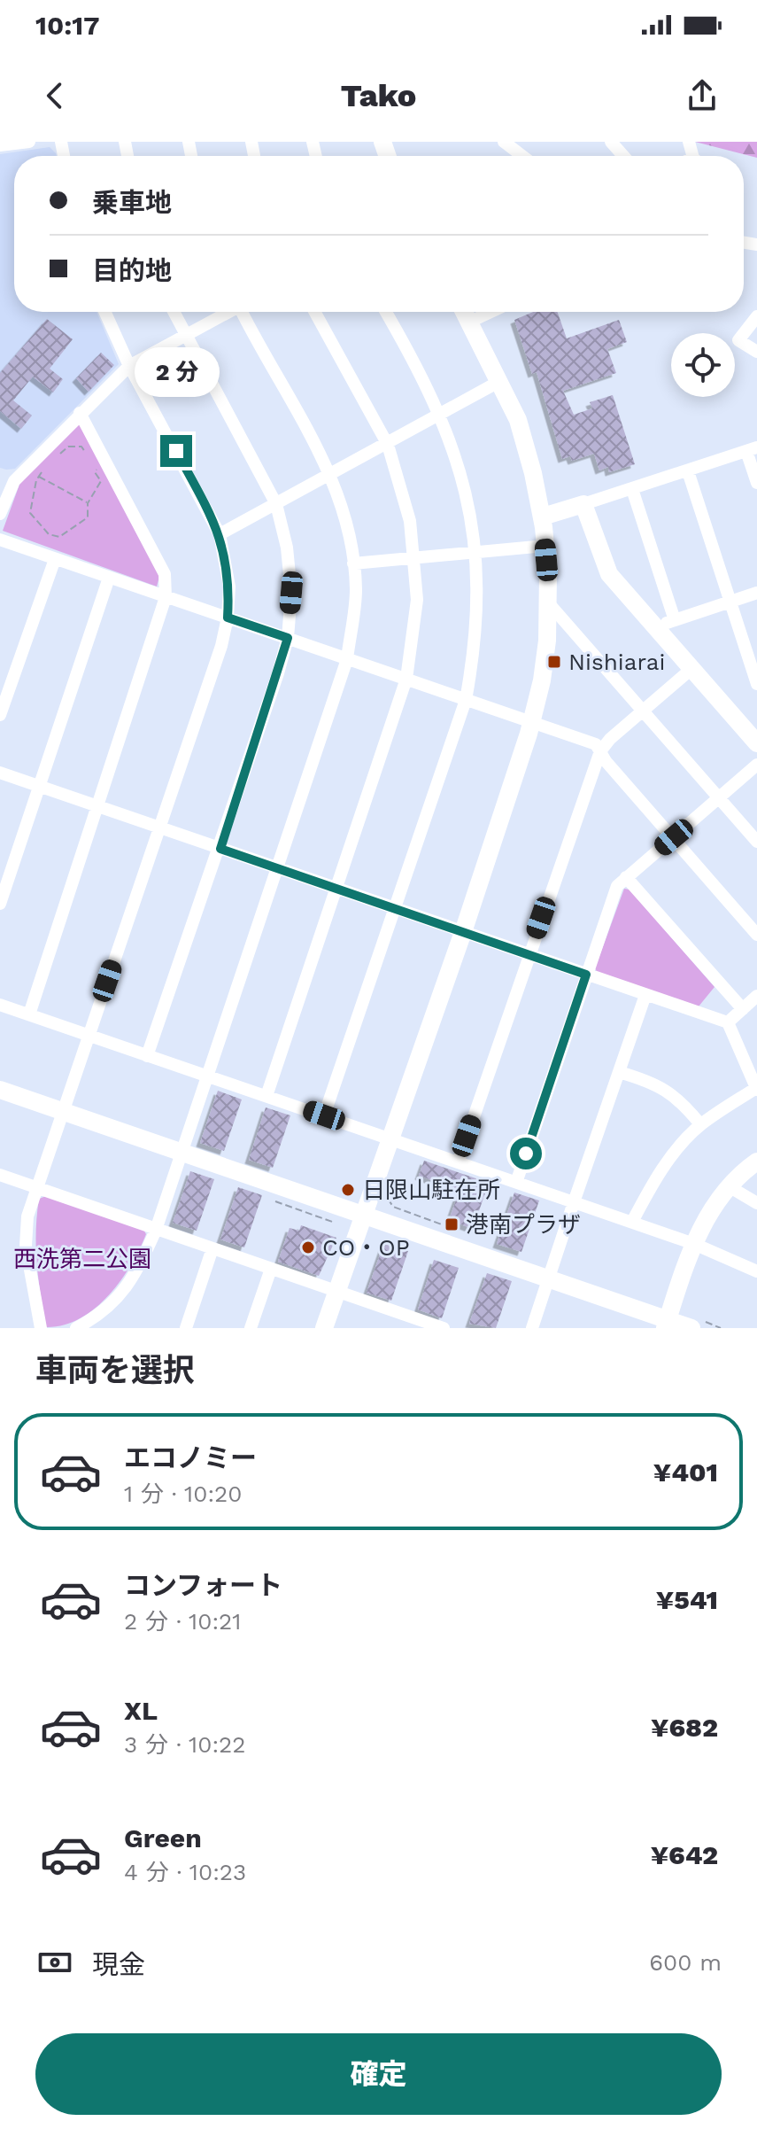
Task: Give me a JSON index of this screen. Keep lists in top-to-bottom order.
{
  "parks": ["西洗第二公園"],
  "places": {
    "transit": ["Nishiarai", "港南プラザ"],
    "other": ["日限山駐在所", "CO・OP"]
  },
  "page": {
    "status": "10:17",
    "header": "Tako",
    "banner": ["乗車地", "目的地"],
    "bubble": "2 分",
    "heading": "車両を選択",
    "list": [
      {
        "name": "エコノミー",
        "note": "1 分 · 10:20",
        "value": "¥401"
      },
      {
        "name": "コンフォート",
        "note": "2 分 · 10:21",
        "value": "¥541"
      },
      {
        "name": "XL",
        "note": "3 分 · 10:22",
        "value": "¥682"
      },
      {
        "name": "Green",
        "note": "4 分 · 10:23",
        "value": "¥642"
      }
    ],
    "pay": ["現金", "600 m"],
    "buttons": "確定"
  }
}
